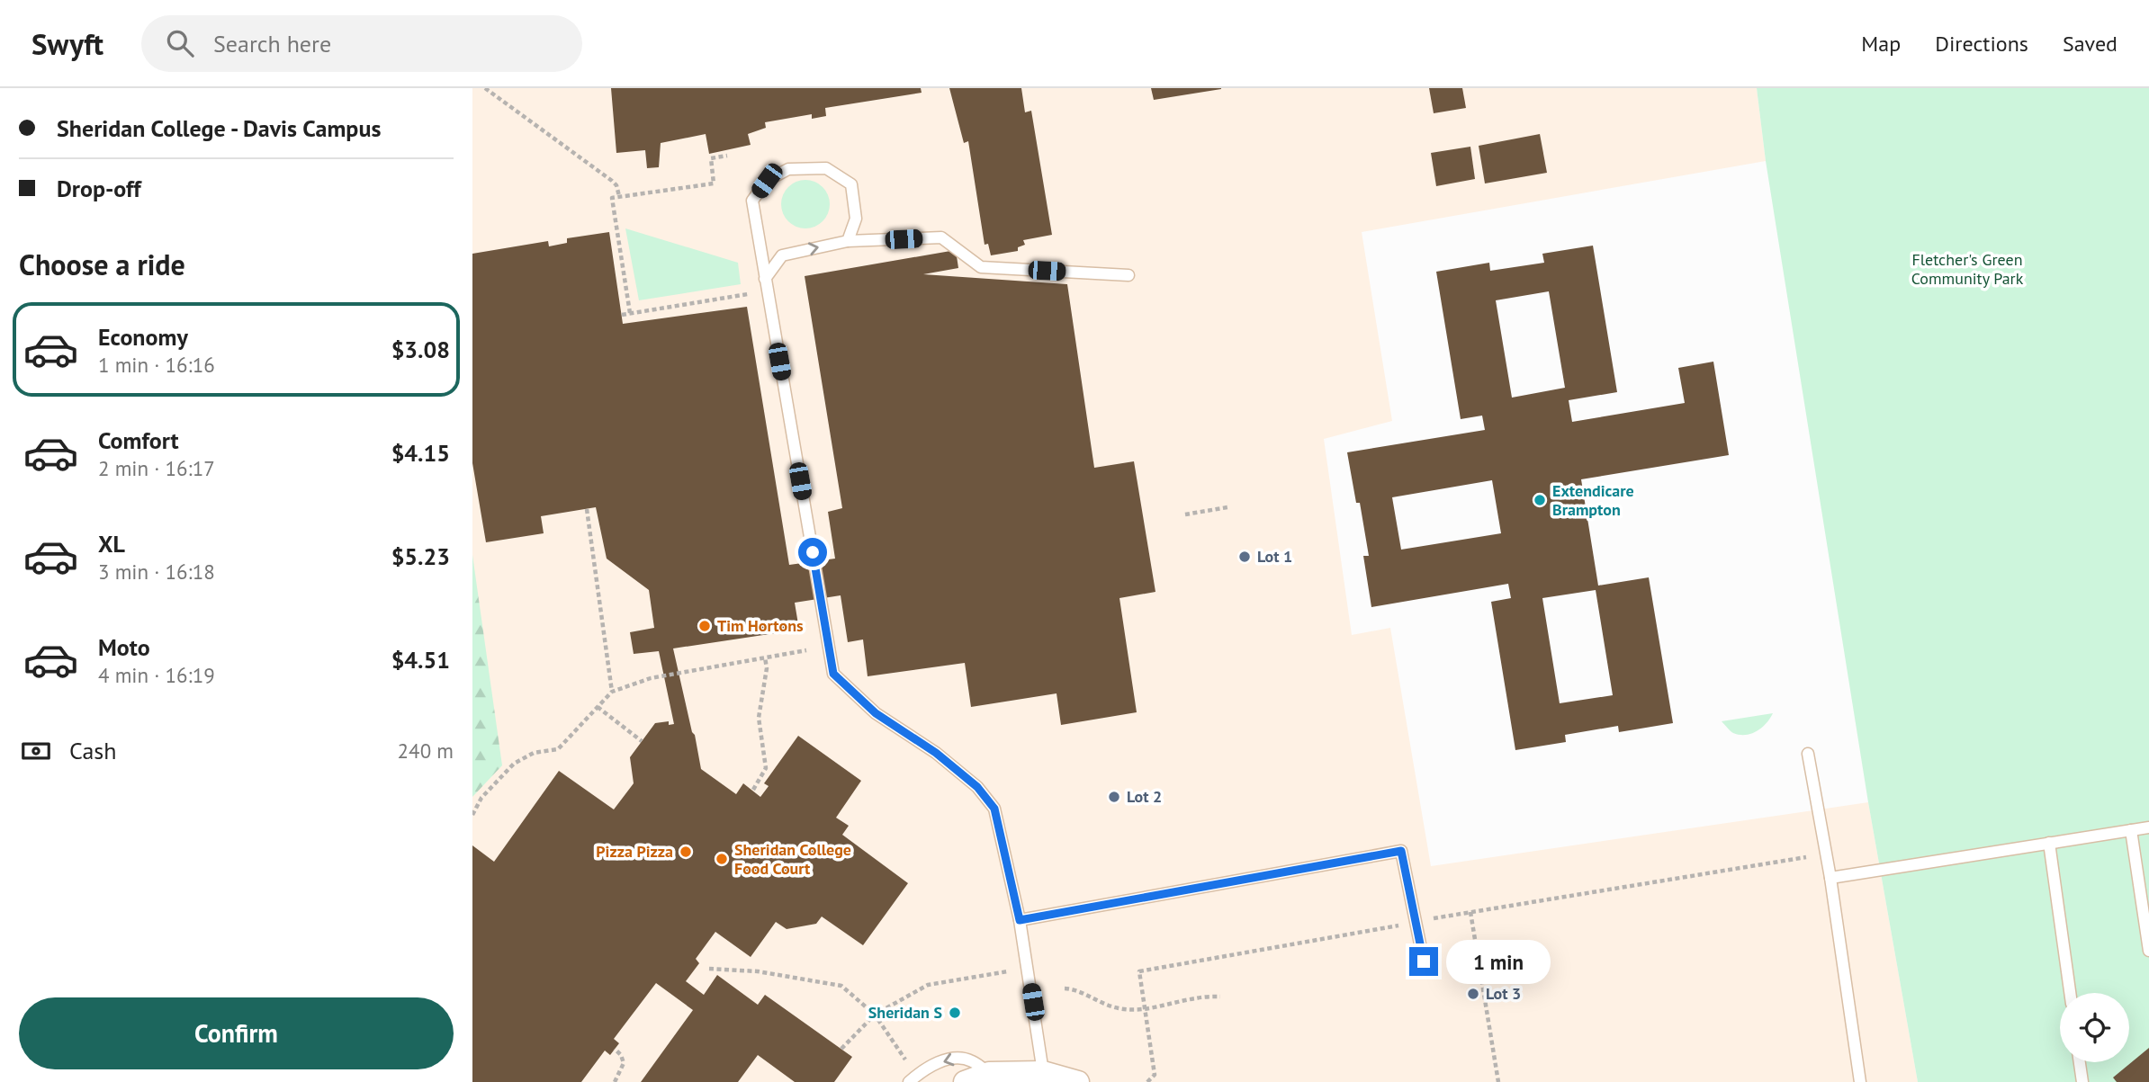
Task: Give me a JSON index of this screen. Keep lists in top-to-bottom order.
{
  "parks": ["Fletcher's Green Community Park"],
  "places": [
    "Extendicare Brampton",
    "Lot 1",
    "Tim Hortons",
    "Lot 2",
    "Pizza Pizza",
    "Sheridan College Food Court",
    "Lot 3",
    "Sheridan S"
  ],
  "page": {
    "header": "Swyft",
    "search": "Search here",
    "nav": ["Map", "Directions", "Saved"],
    "banner": ["Sheridan College - Davis Campus", "Drop-off"],
    "heading": "Choose a ride",
    "list": [
      {
        "name": "Economy",
        "note": "1 min · 16:16",
        "value": "$3.08"
      },
      {
        "name": "Comfort",
        "note": "2 min · 16:17",
        "value": "$4.15"
      },
      {
        "name": "XL",
        "note": "3 min · 16:18",
        "value": "$5.23"
      },
      {
        "name": "Moto",
        "note": "4 min · 16:19",
        "value": "$4.51"
      }
    ],
    "pay": ["Cash", "240 m"],
    "bubble": "1 min",
    "buttons": "Confirm"
  }
}
